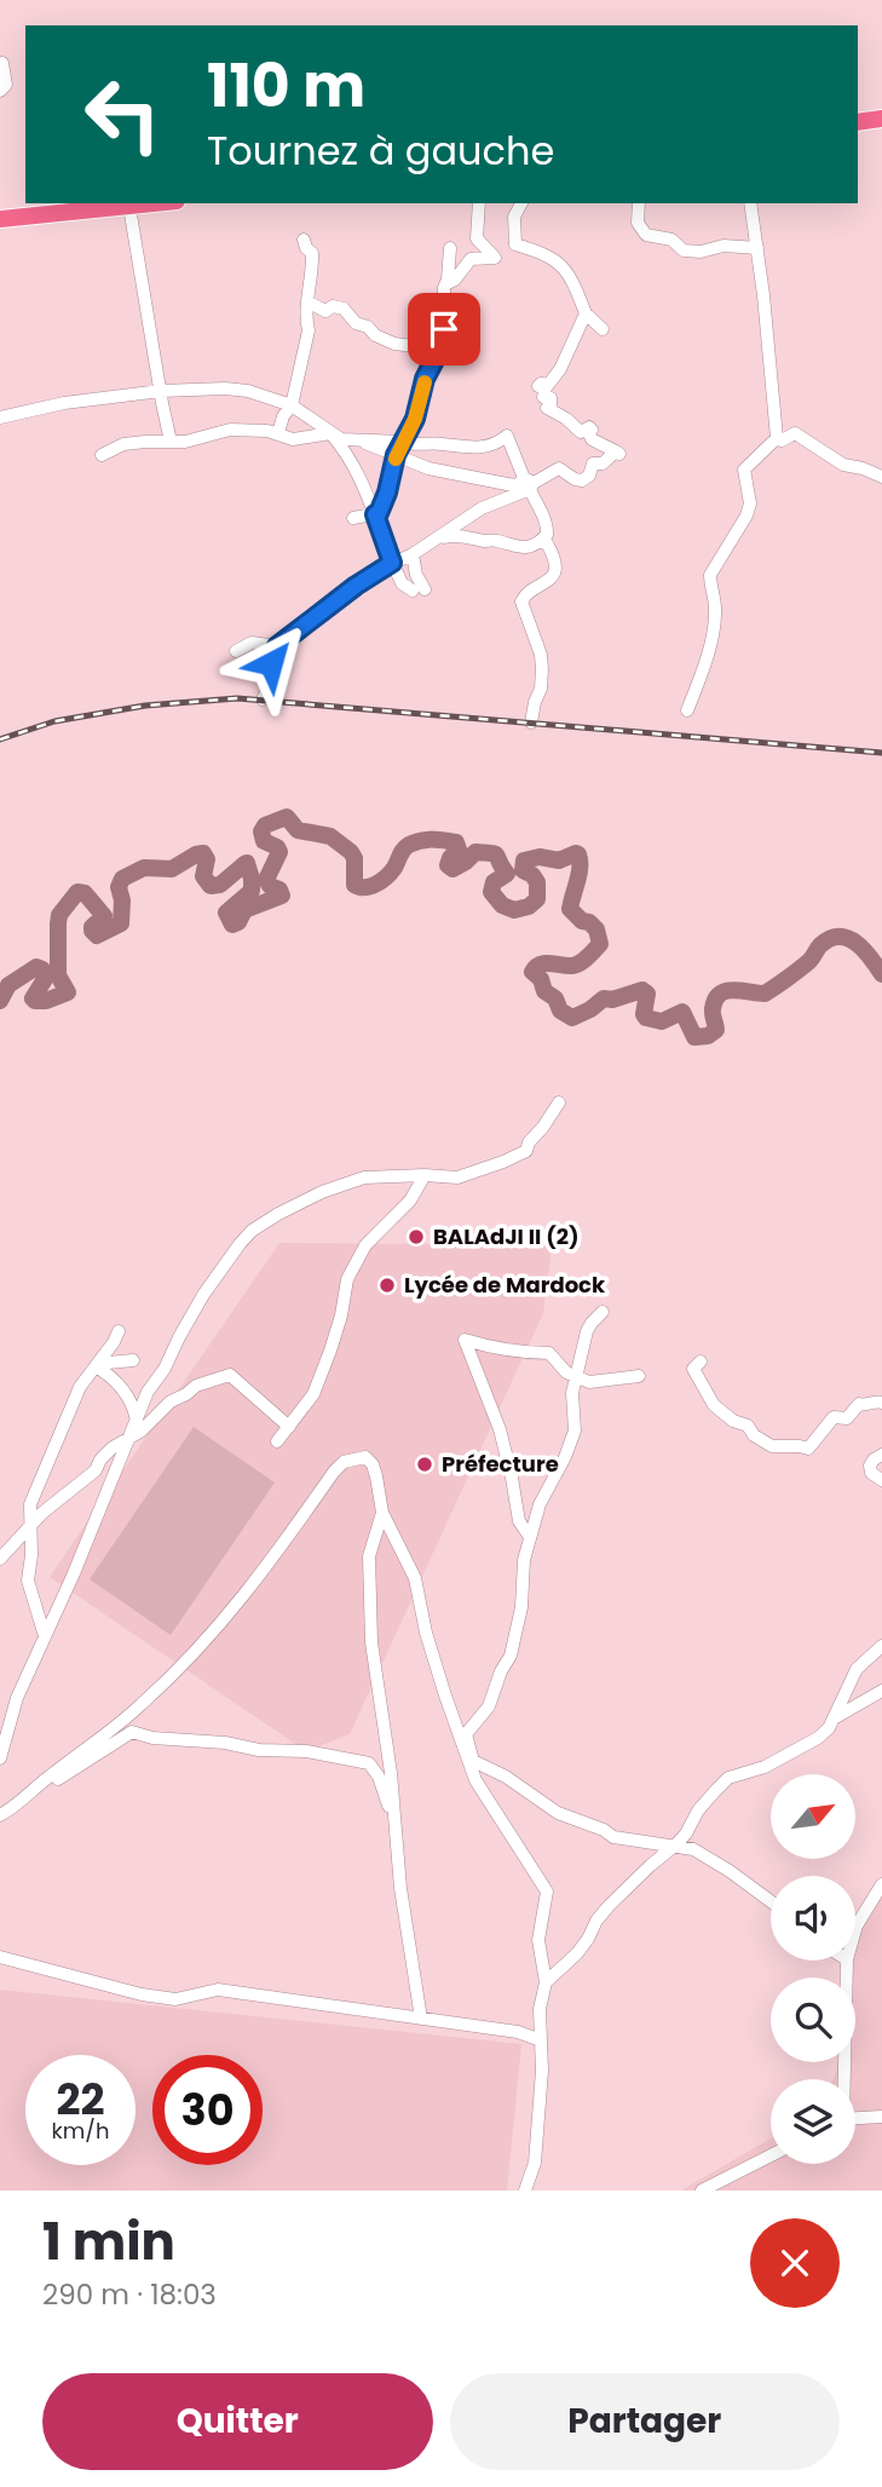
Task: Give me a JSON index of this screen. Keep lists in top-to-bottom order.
{
  "places": ["BALAdJI II (2)", "Lycée de Mardock", "Préfecture"],
  "north": "top right",
  "page": {
    "turn": ["110 m", "Tournez à gauche"],
    "speed": "22 km/h",
    "limit": "30",
    "heading": ["1 min", "290 m · 18:03"],
    "buttons": ["Quitter", "Partager"]
  }
}
